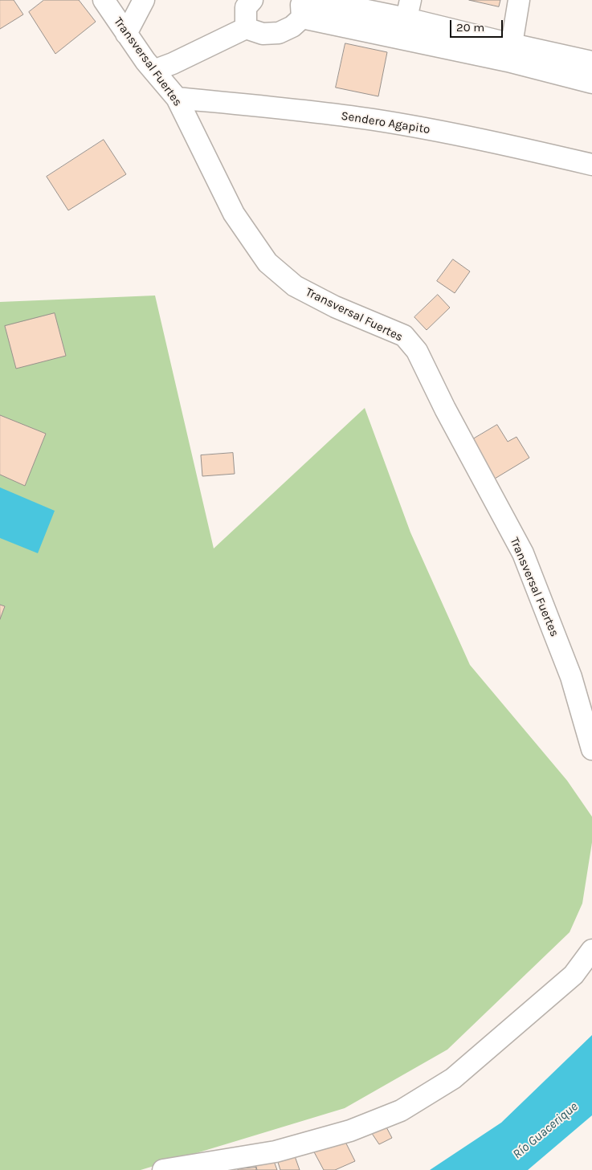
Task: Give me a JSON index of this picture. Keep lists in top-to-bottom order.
{
  "streets": {
    "street": ["Transversal Fuertes", "Sendero Agapito"]
  },
  "crossings": [
    ["Transversal Fuertes", "Sendero Agapito"]
  ],
  "water": ["Río Guacerique"],
  "scale_bar": "20 m"
}
